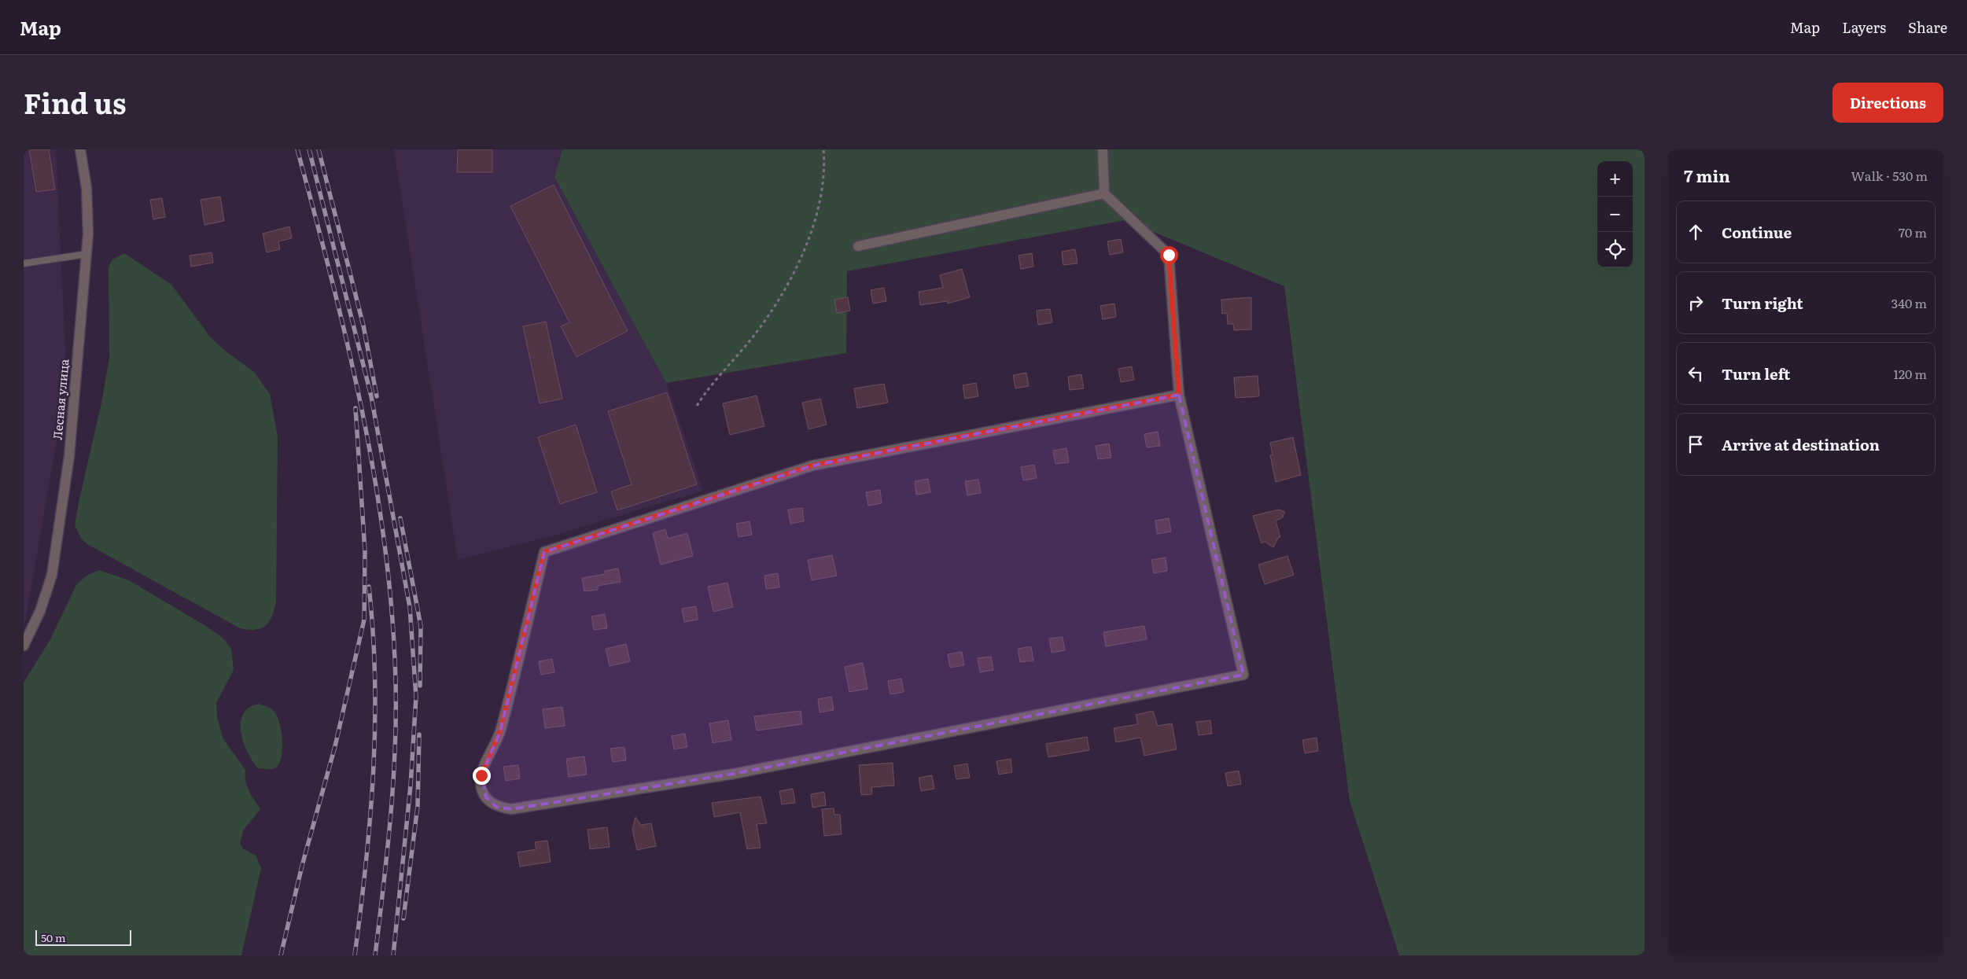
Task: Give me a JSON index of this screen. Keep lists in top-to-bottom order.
{
  "streets": {
    "street": ["Лесная улица"]
  },
  "scale_bar": "50 m",
  "page": {
    "header": "Map",
    "nav": ["Map", "Layers", "Share"],
    "title": "Find us",
    "buttons": "Directions",
    "heading": ["7 min", "Walk · 530 m"],
    "map_buttons": ["+", "−"],
    "list": [
      ["Continue", "70 m"],
      ["Turn right", "340 m"],
      ["Turn left", "120 m"],
      "Arrive at destination"
    ],
    "scale": "50 m"
  }
}
